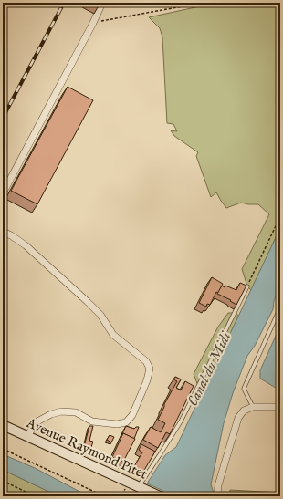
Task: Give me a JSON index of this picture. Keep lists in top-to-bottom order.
{
  "streets": {
    "main road": ["Avenue Raymond Pitet"]
  },
  "water": ["Canal du Midi"]
}
